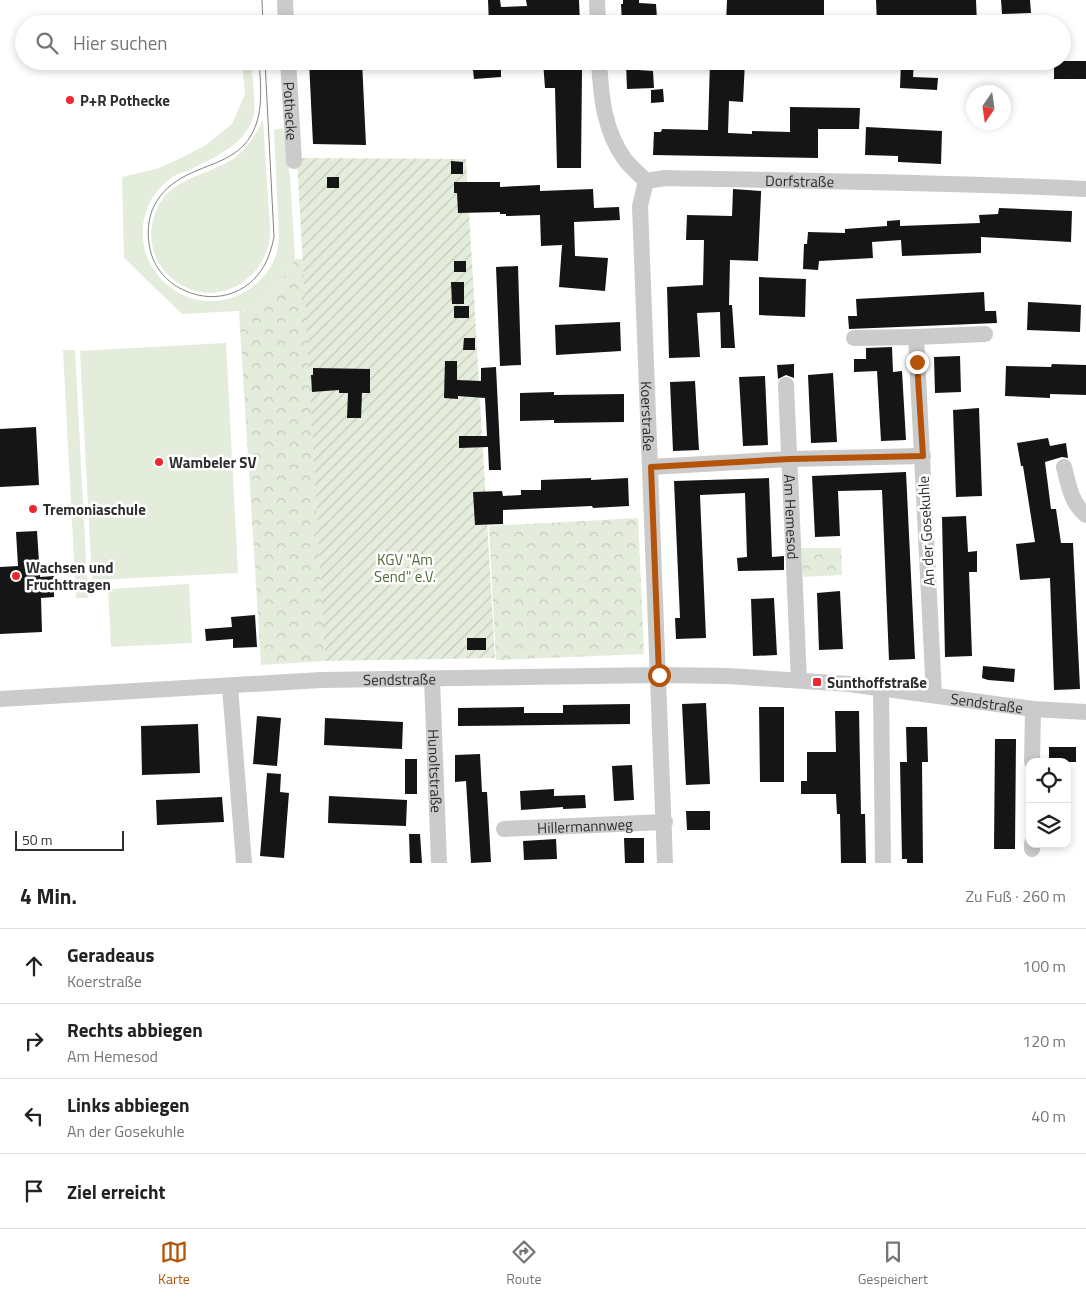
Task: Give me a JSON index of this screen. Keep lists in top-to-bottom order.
{
  "streets": {
    "street": [
      "Pothecke",
      "Dorfstraße",
      "Koerstraße",
      "Am Hemesod",
      "An der Gosekuhle",
      "Sendstraße",
      "Hunoltstraße",
      "Hillermannweg"
    ]
  },
  "crossings": [
    ["Dorfstraße", "Koerstraße"],
    ["Koerstraße", "Am Hemesod"],
    ["Koerstraße", "Sendstraße"],
    ["Koerstraße", "Hillermannweg"],
    ["Am Hemesod", "An der Gosekuhle"],
    ["Am Hemesod", "Sendstraße"],
    ["An der Gosekuhle", "Sendstraße"],
    ["Sendstraße", "Hunoltstraße"]
  ],
  "parks": ["KGV \"Am Send\" e.V."],
  "places": {
    "other": [
      "P+R Pothecke",
      "Wambeler SV",
      "Tremoniaschule",
      "Wachsen und Fruchttragen"
    ],
    "transit": ["Sunthoffstraße"]
  },
  "scale_bar": "50 m",
  "north": "bottom",
  "page": {
    "search": "Hier suchen",
    "scale": "50 m",
    "heading": ["4 Min.", "Zu Fuß · 260 m"],
    "list": [
      ["Geradeaus", "Koerstraße", "100 m"],
      ["Rechts abbiegen", "Am Hemesod", "120 m"],
      ["Links abbiegen", "An der Gosekuhle", "40 m"],
      "Ziel erreicht"
    ],
    "nav": ["Karte", "Route", "Gespeichert"]
  }
}
